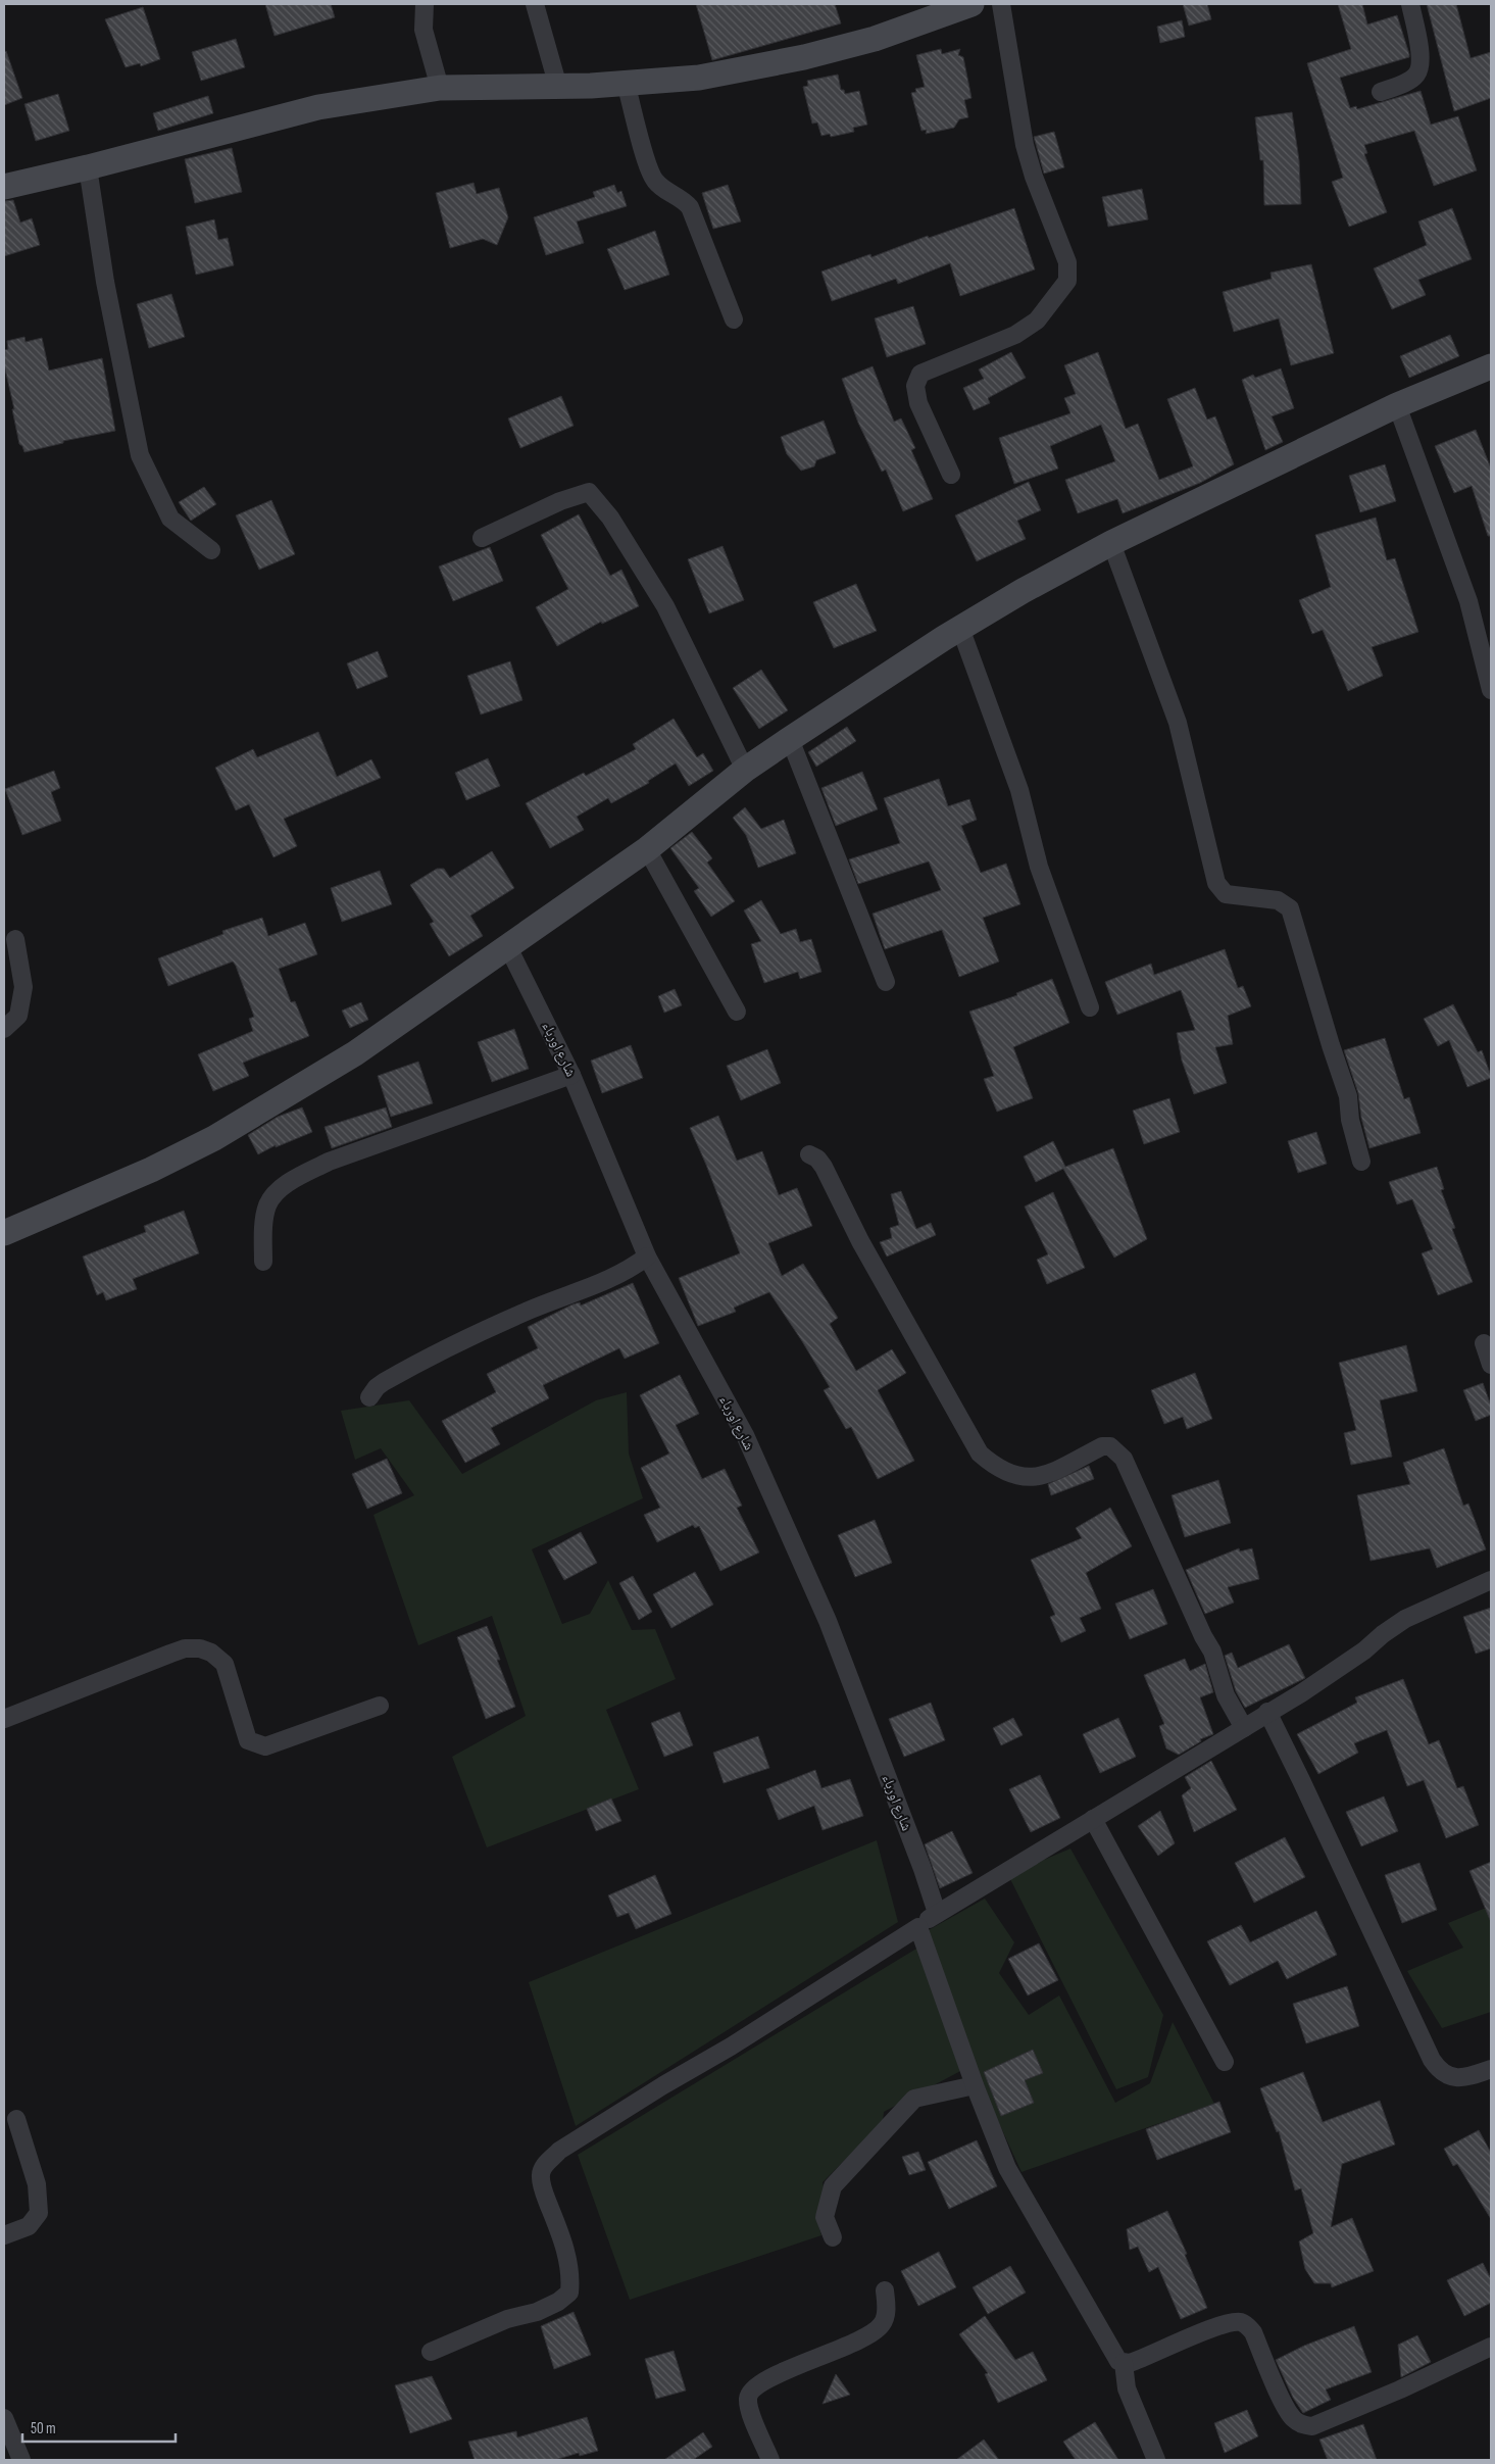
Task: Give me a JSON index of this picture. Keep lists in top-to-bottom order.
{
  "streets": {
    "street": ["شارع اورباء"]
  },
  "scale_bar": "50 m"
}
